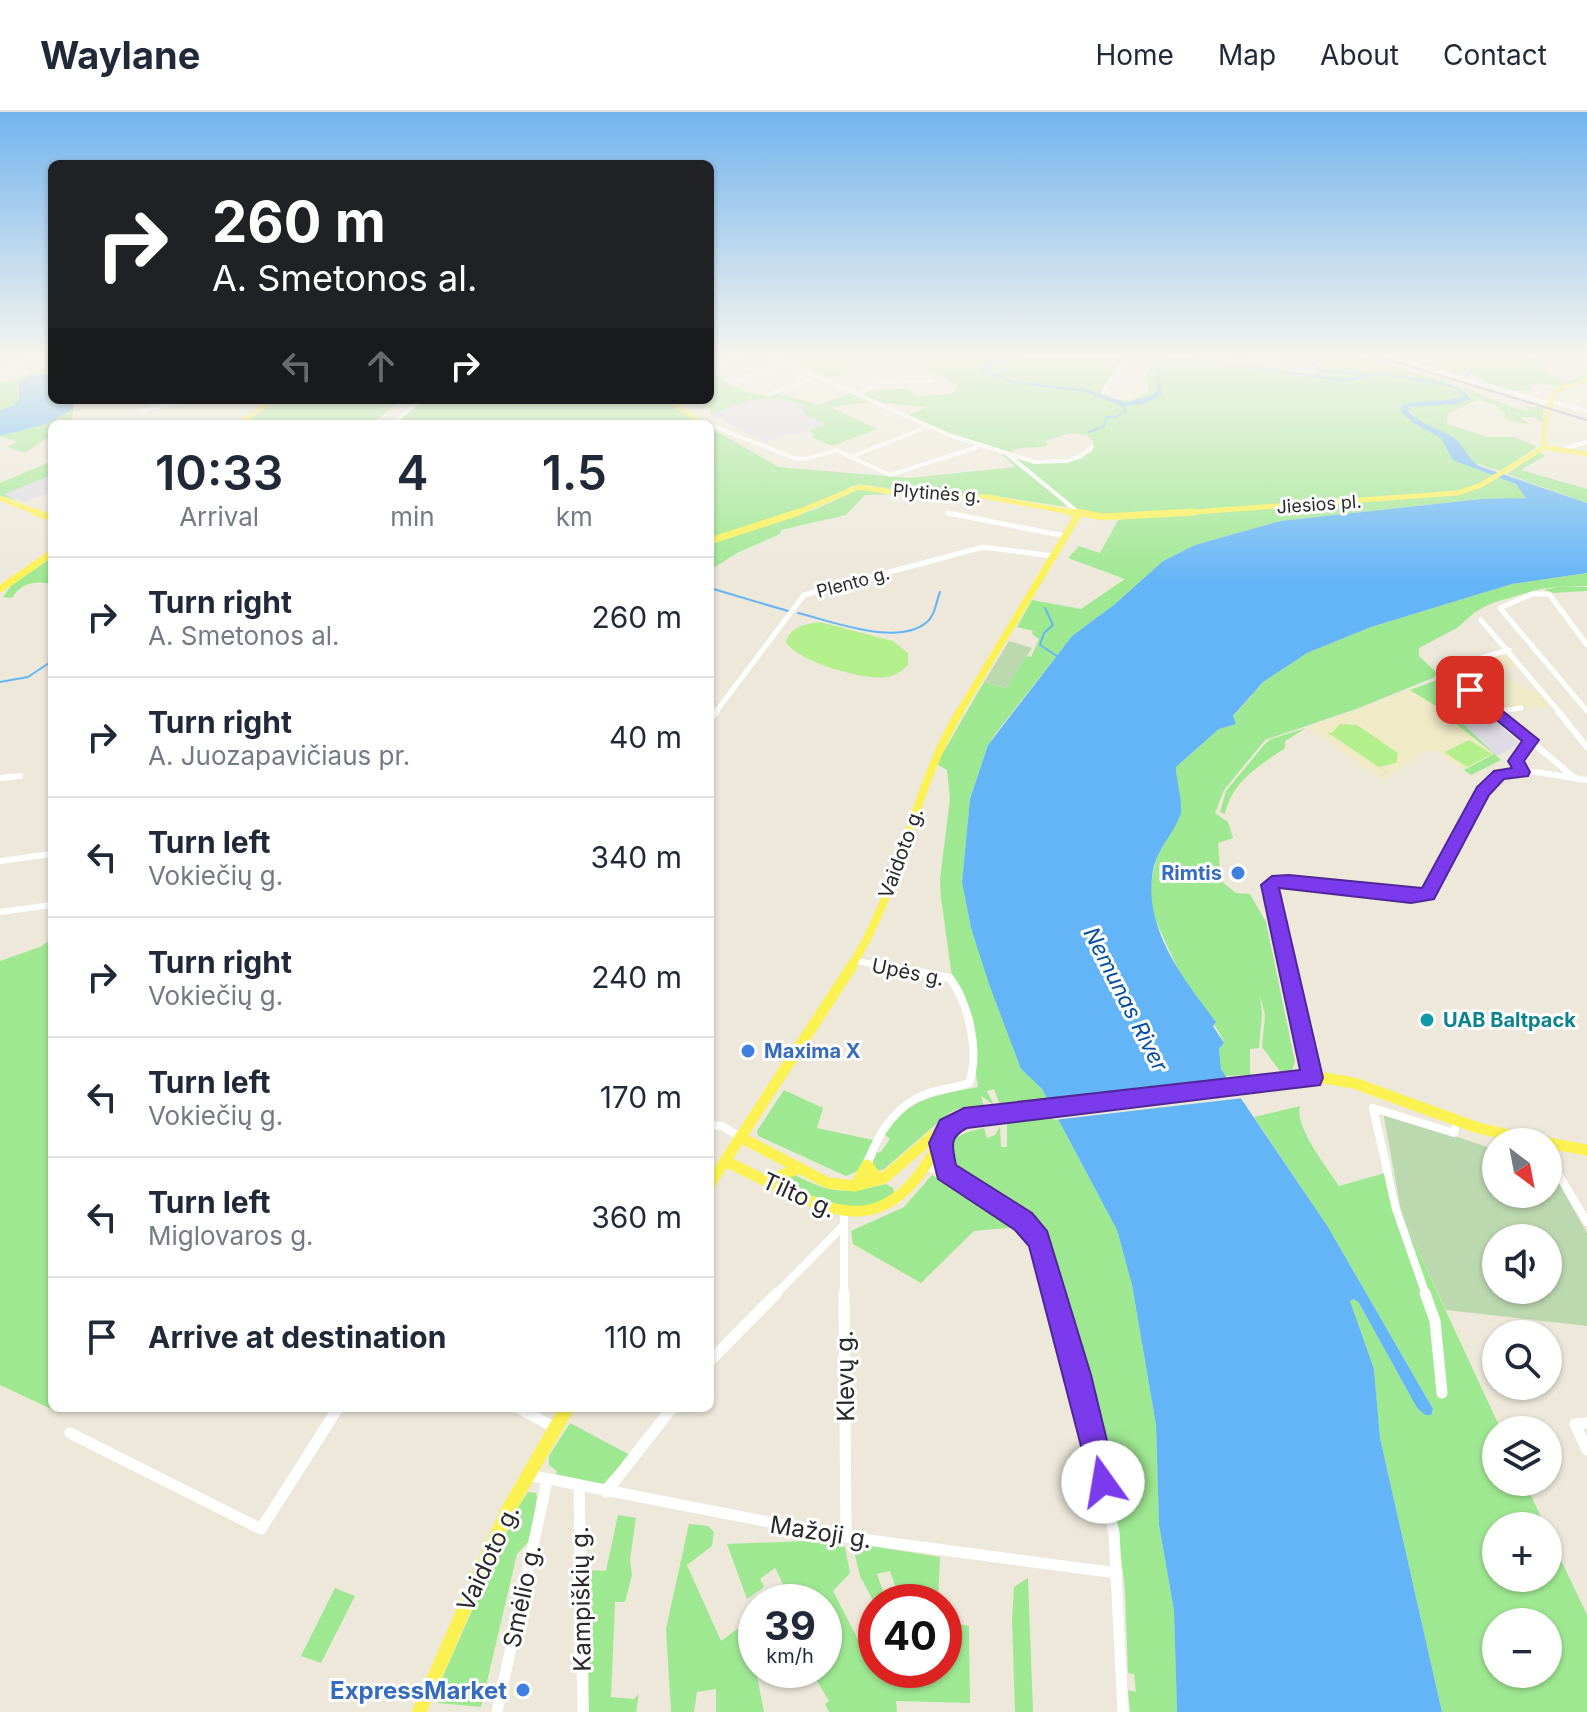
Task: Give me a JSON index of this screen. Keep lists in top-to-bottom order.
{
  "streets": {
    "main road": [
      "Plytinės g.",
      "Jiesios pl.",
      "Vaidoto g.",
      "Tilto g."
    ],
    "street": [
      "Plento g.",
      "Upės g.",
      "Klevų g.",
      "Mažoji g.",
      "Smėlio g.",
      "Kampiškių g."
    ]
  },
  "crossings": [
    ["Plytinės g.", "Jiesios pl."],
    ["Plytinės g.", "Vaidoto g."],
    ["Jiesios pl.", "Vaidoto g."],
    ["Plento g.", "Vaidoto g."],
    ["Vaidoto g.", "Upės g."],
    ["Vaidoto g.", "Tilto g."],
    ["Vaidoto g.", "Mažoji g."],
    ["Tilto g.", "Klevų g."],
    ["Klevų g.", "Mažoji g."],
    ["Mažoji g.", "Smėlio g."],
    ["Mažoji g.", "Kampiškių g."]
  ],
  "water": ["Nemunas River"],
  "places": [
    "Rimtis",
    "UAB Baltpack",
    "Maxima X",
    "ExpressMarket"
  ],
  "north": "bottom right",
  "page": {
    "header": "Waylane",
    "nav": [
      "Home",
      "Map",
      "About",
      "Contact"
    ],
    "turn": ["260 m", "A. Smetonos al."],
    "eta": [
      "10:33",
      "Arrival",
      "4",
      "min",
      "1.5",
      "km"
    ],
    "list": [
      {
        "name": "Turn right",
        "note": "A. Smetonos al.",
        "value": "260 m"
      },
      {
        "name": "Turn right",
        "note": "A. Juozapavičiaus pr.",
        "value": "40 m"
      },
      {
        "name": "Turn left",
        "note": "Vokiečių g.",
        "value": "340 m"
      },
      {
        "name": "Turn right",
        "note": "Vokiečių g.",
        "value": "240 m"
      },
      {
        "name": "Turn left",
        "note": "Vokiečių g.",
        "value": "170 m"
      },
      {
        "name": "Turn left",
        "note": "Miglovaros g.",
        "value": "360 m"
      },
      {
        "name": "Arrive at destination",
        "value": "110 m"
      }
    ],
    "map_buttons": ["+", "−"],
    "speed": "39 km/h",
    "limit": "40"
  }
}
